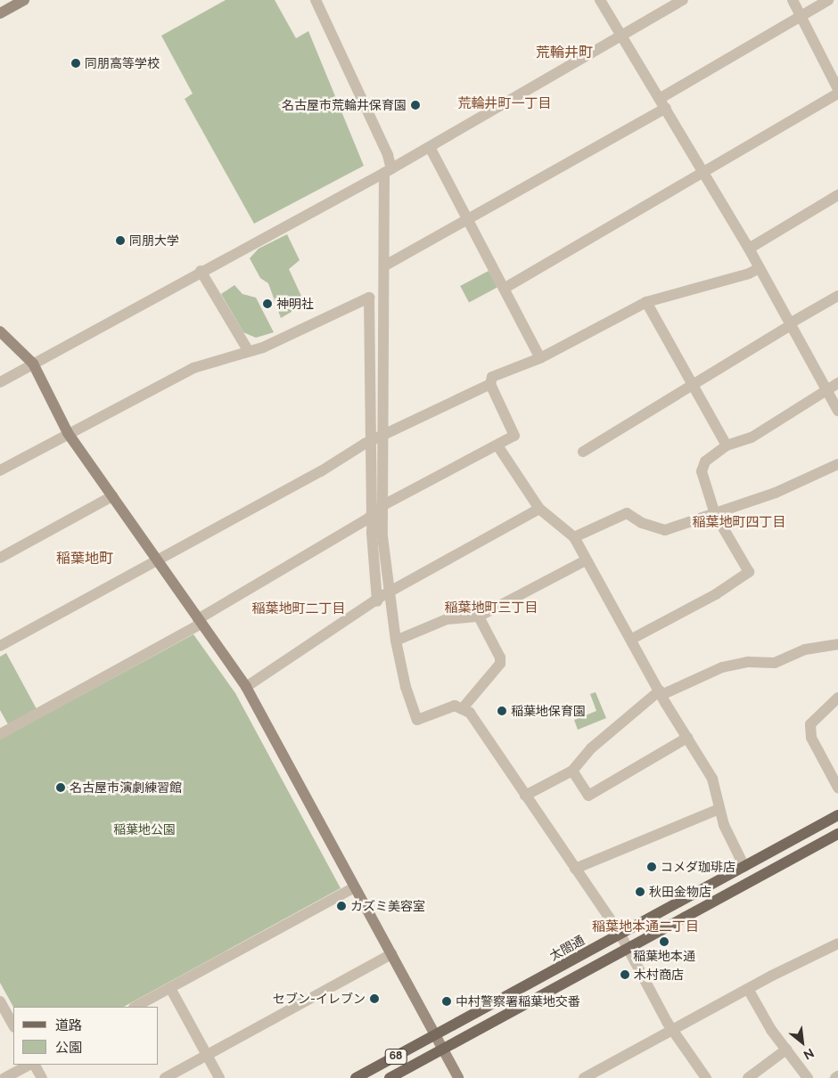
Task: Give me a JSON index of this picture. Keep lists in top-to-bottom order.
{
  "streets": {
    "main road": ["太閤通", "68"]
  },
  "districts": [
    "荒輪井町",
    "荒輪井町一丁目",
    "稲葉地町四丁目",
    "稲葉地町",
    "稲葉地町三丁目",
    "稲葉地町二丁目",
    "稲葉地本通二丁目"
  ],
  "parks": ["稲葉地公園"],
  "places": [
    "同朋高等学校",
    "名古屋市荒輪井保育園",
    "同朋大学",
    "神明社",
    "稲葉地保育園",
    "名古屋市演劇練習館",
    "コメダ珈琲店",
    "秋田金物店",
    "カズミ美容室",
    "稲葉地本通",
    "木村商店",
    "セブン-イレブン",
    "中村警察署稲葉地交番"
  ],
  "legend": ["道路", "公園"],
  "north": "bottom right"
}
